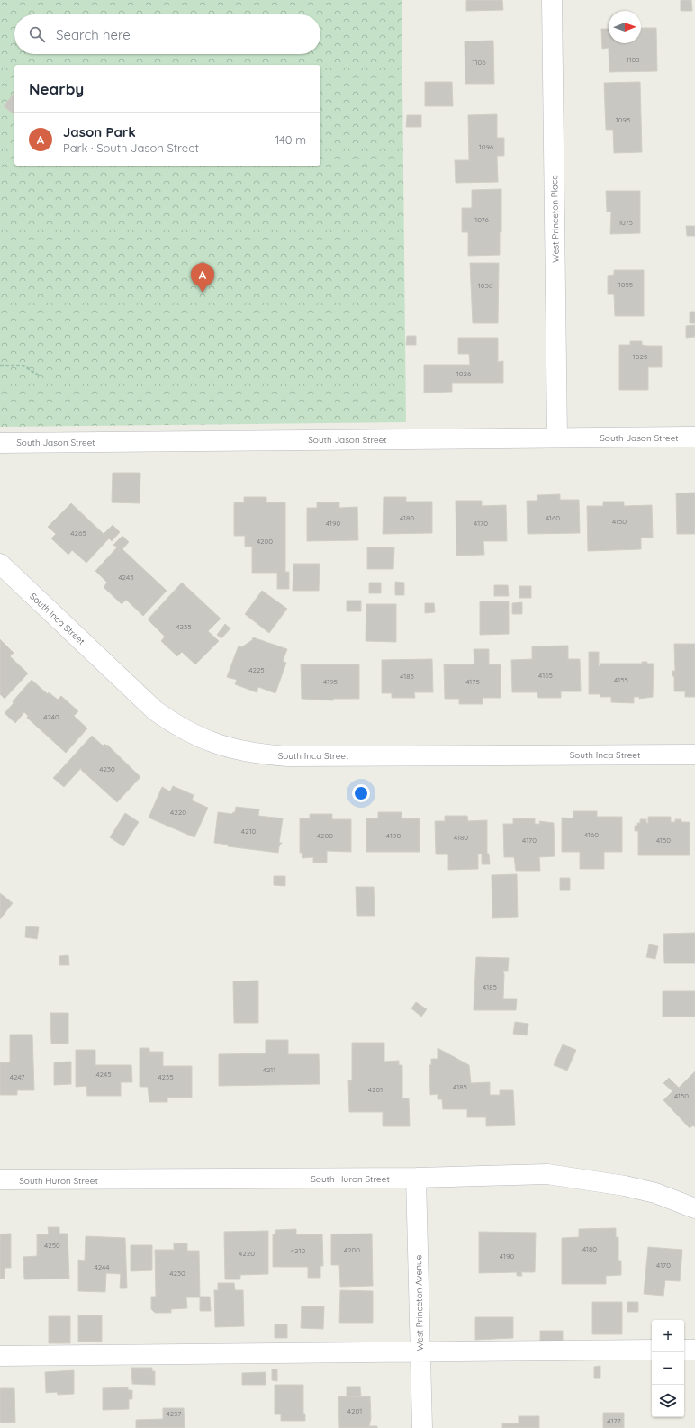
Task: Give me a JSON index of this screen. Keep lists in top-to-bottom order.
{
  "streets": {
    "street": [
      "West Princeton Place",
      "South Jason Street",
      "South Inca Street",
      "South Huron Street",
      "West Princeton Avenue"
    ]
  },
  "crossings": [
    ["West Princeton Place", "South Jason Street"],
    ["South Huron Street", "West Princeton Avenue"]
  ],
  "house_numbers": [
    "1105",
    "1106",
    "1095",
    "1096",
    "1076",
    "1075",
    "1055",
    "1056",
    "1025",
    "1026",
    "4180",
    "4160",
    "4150",
    "4190",
    "4170",
    "4265",
    "4200",
    "4245",
    "4235",
    "4225",
    "4165",
    "4185",
    "4155",
    "4195",
    "4175",
    "4240",
    "4230",
    "4220",
    "4210",
    "4160",
    "4200",
    "4190",
    "4180",
    "4170",
    "4150",
    "4185",
    "4211",
    "4245",
    "4247",
    "4235",
    "4185",
    "4201",
    "4150",
    "4250",
    "4180",
    "4200",
    "4210",
    "4220",
    "4190",
    "4170",
    "4244",
    "4230",
    "4201",
    "4237",
    "4177"
  ],
  "north": "right",
  "page": {
    "search": "Search here",
    "heading": "Nearby",
    "list": [
      {
        "mark": "A",
        "name": "Jason Park",
        "note": "Park · South Jason Street",
        "value": "140 m"
      }
    ],
    "pins": "A",
    "map_buttons": ["+", "−"]
  }
}
